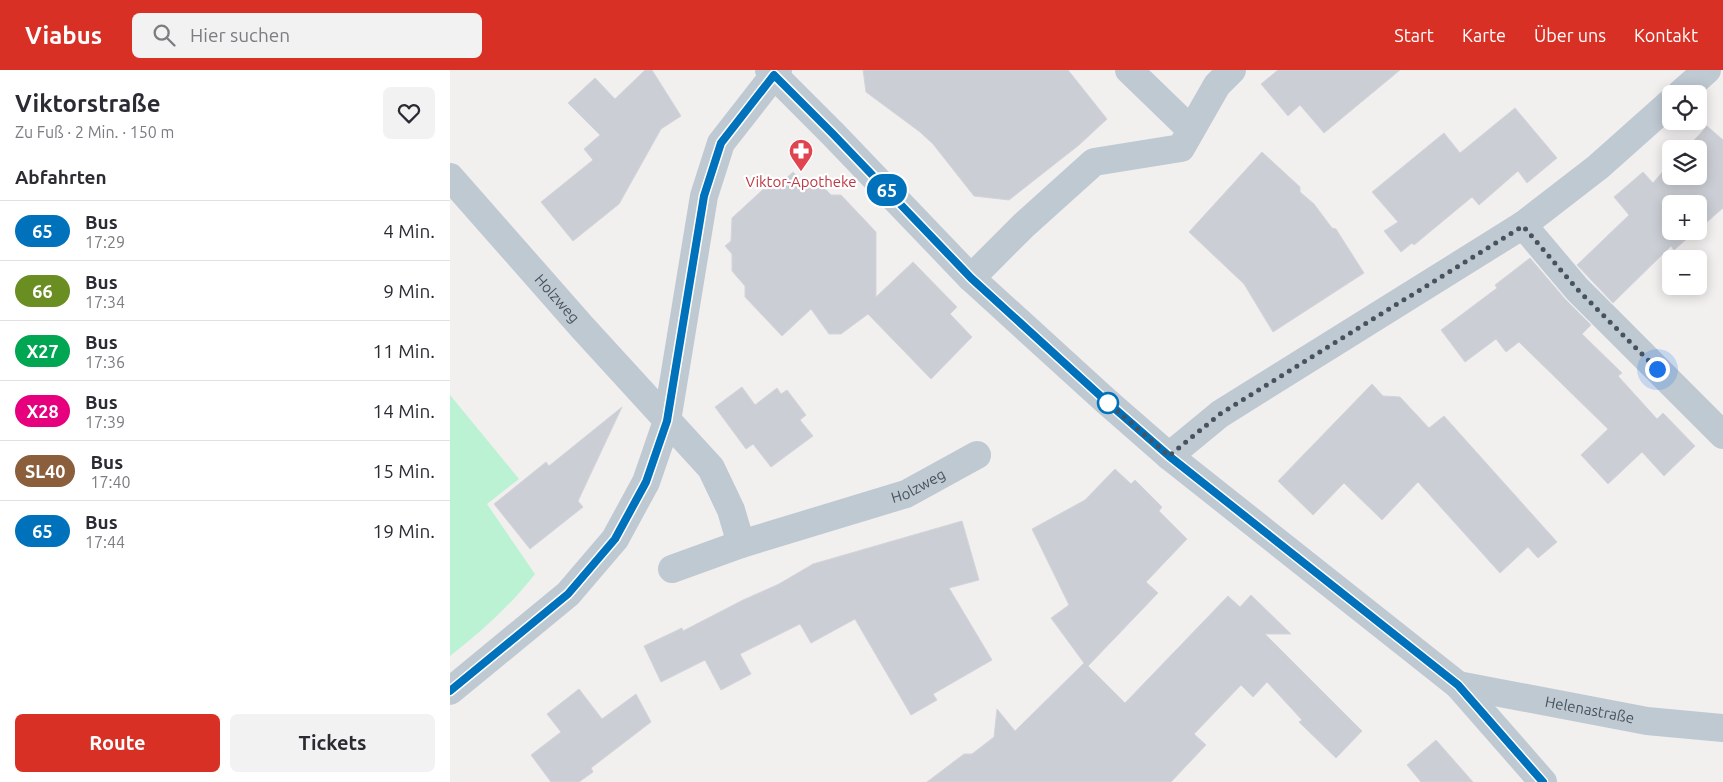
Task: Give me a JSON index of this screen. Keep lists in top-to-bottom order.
{
  "streets": {
    "street": ["Holzweg", "Helenastraße"]
  },
  "places": {
    "pharmacy": ["Viktor-Apotheke"]
  },
  "lines": ["bus line 65"],
  "page": {
    "header": "Viabus",
    "search": "Hier suchen",
    "nav": [
      "Start",
      "Karte",
      "Über uns",
      "Kontakt"
    ],
    "heading": [
      ["Viktorstraße", "Zu Fuß · 2 Min. · 150 m"],
      "Abfahrten"
    ],
    "on_map": "65",
    "map_buttons": ["+", "−"],
    "list": [
      {
        "mark": "65",
        "name": "Bus",
        "note": "17:29",
        "value": "4 Min."
      },
      {
        "mark": "66",
        "name": "Bus",
        "note": "17:34",
        "value": "9 Min."
      },
      {
        "mark": "X27",
        "name": "Bus",
        "note": "17:36",
        "value": "11 Min."
      },
      {
        "mark": "X28",
        "name": "Bus",
        "note": "17:39",
        "value": "14 Min."
      },
      {
        "mark": "SL40",
        "name": "Bus",
        "note": "17:40",
        "value": "15 Min."
      },
      {
        "mark": "65",
        "name": "Bus",
        "note": "17:44",
        "value": "19 Min."
      }
    ],
    "buttons": ["Route", "Tickets"]
  }
}
